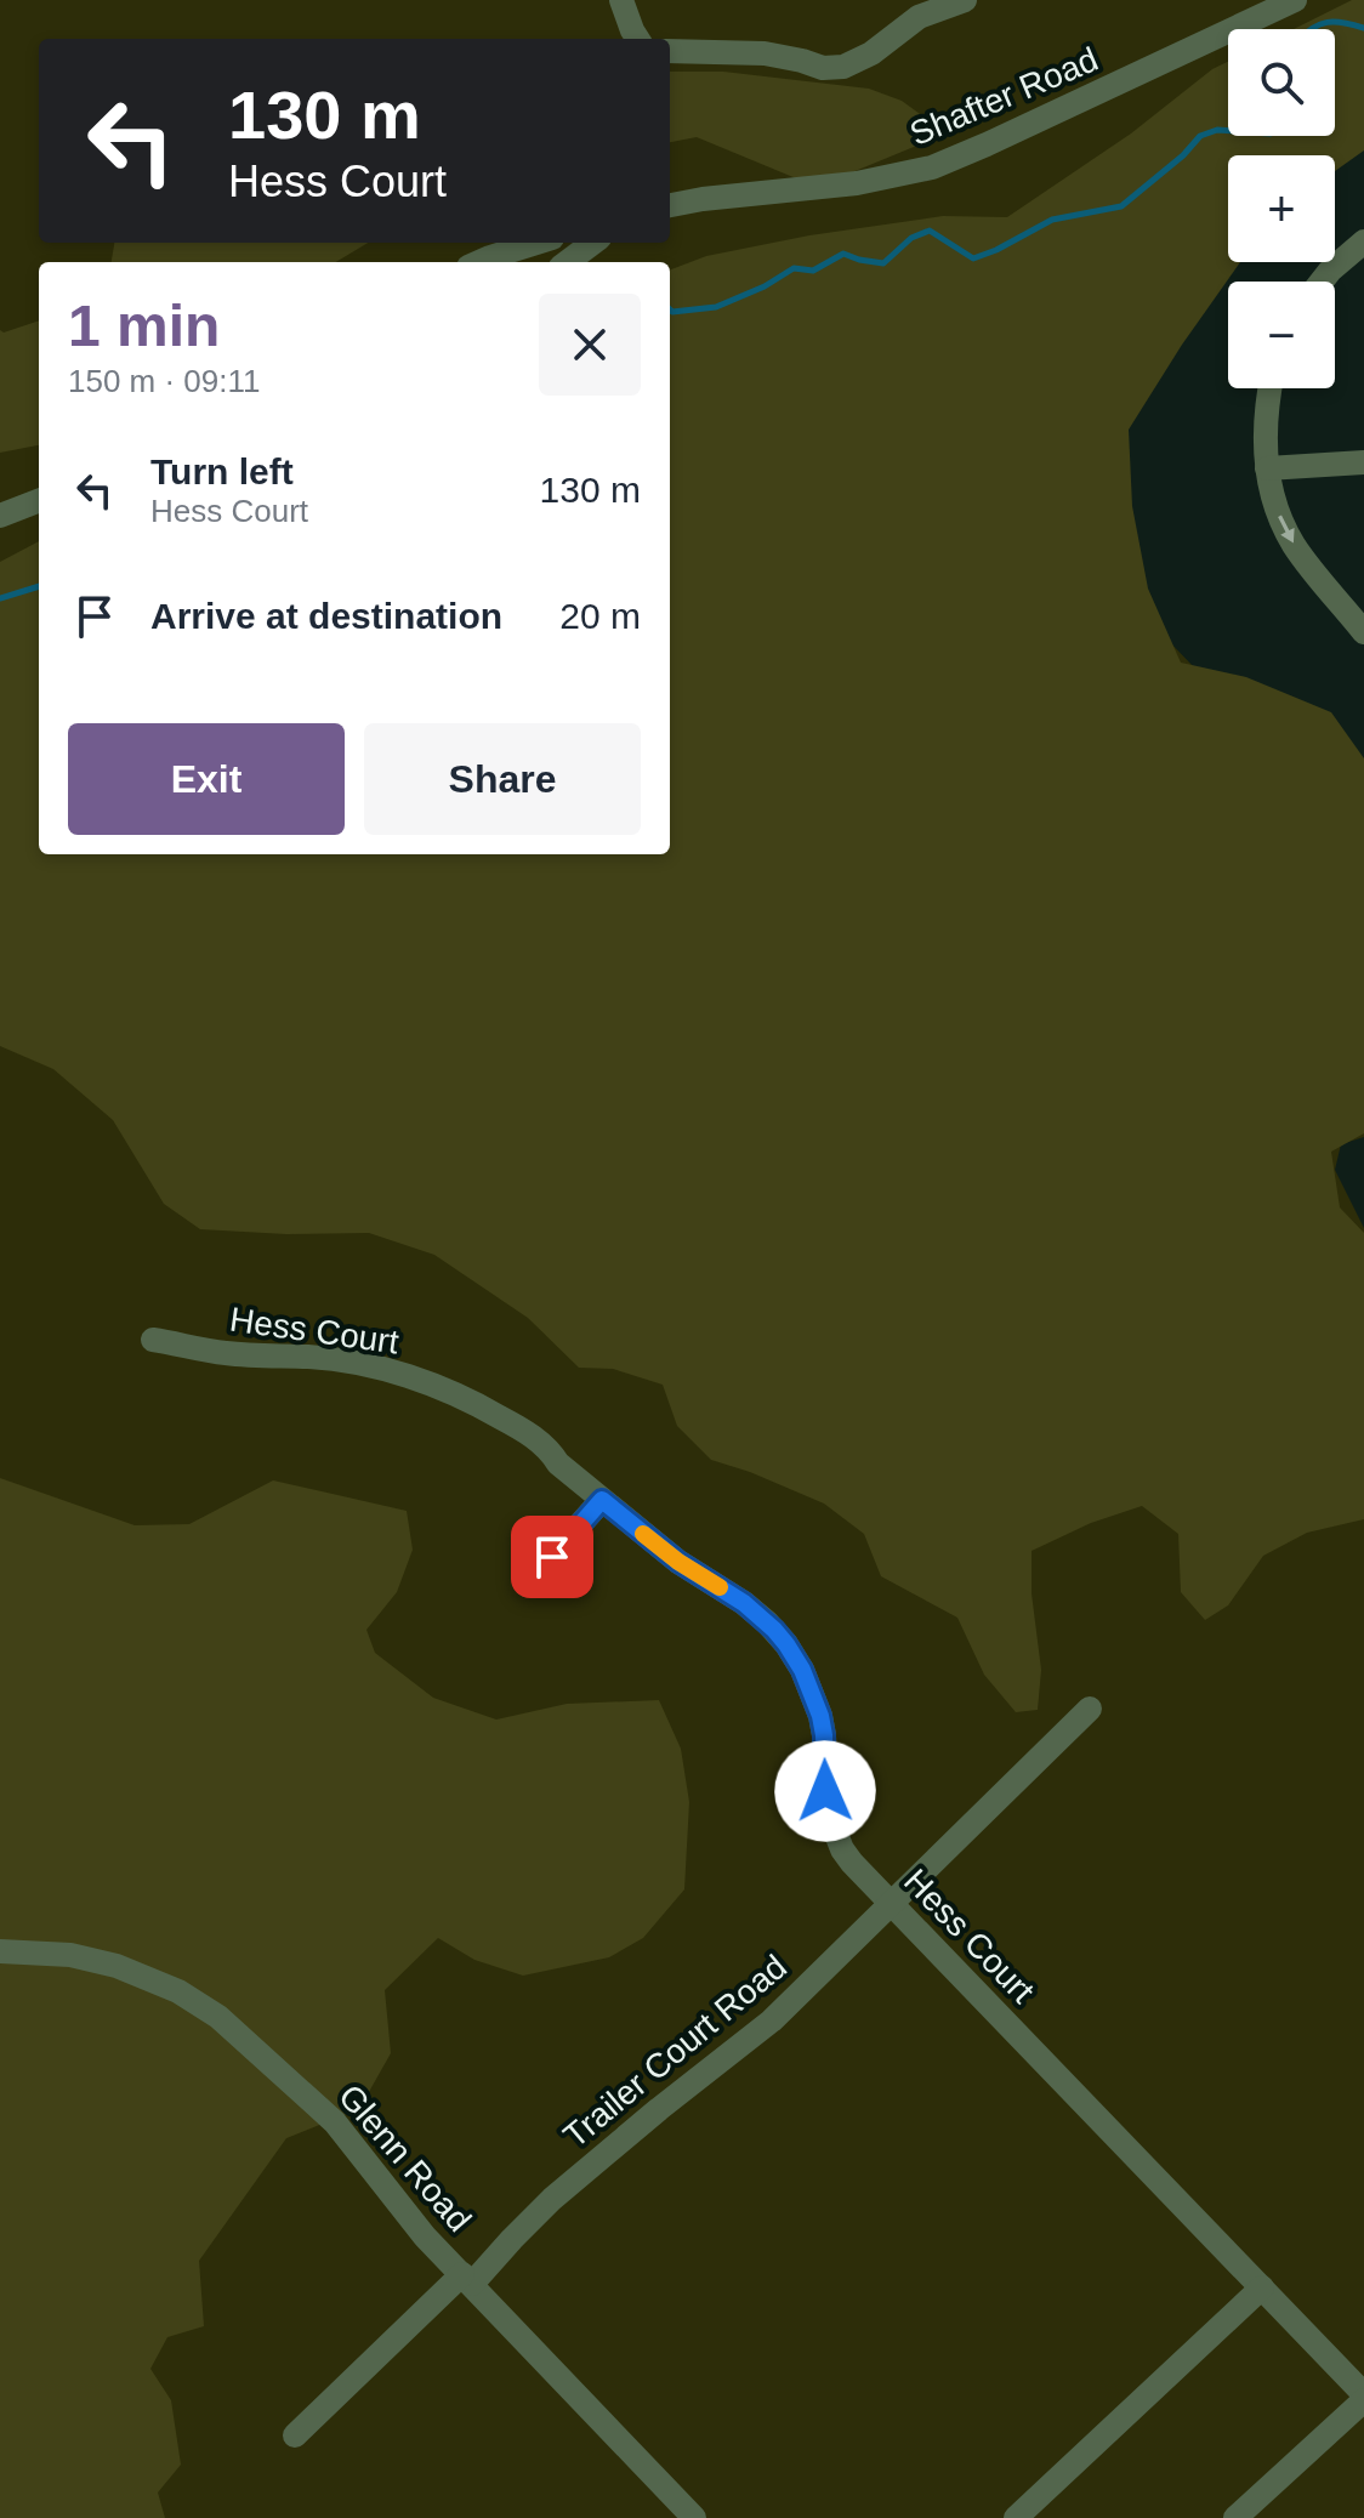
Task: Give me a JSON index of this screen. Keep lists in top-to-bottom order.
{
  "streets": {
    "street": [
      "Shafter Road",
      "Hess Court",
      "Trailer Court Road",
      "Glenn Road"
    ]
  },
  "crossings": [
    ["Hess Court", "Trailer Court Road"],
    ["Trailer Court Road", "Glenn Road"]
  ],
  "page": {
    "map_buttons": ["+", "−"],
    "turn": ["130 m", "Hess Court"],
    "heading": ["1 min", "150 m · 09:11"],
    "list": [
      {
        "name": "Turn left",
        "note": "Hess Court",
        "value": "130 m"
      },
      {
        "name": "Arrive at destination",
        "value": "20 m"
      }
    ],
    "buttons": ["Exit", "Share"]
  }
}
